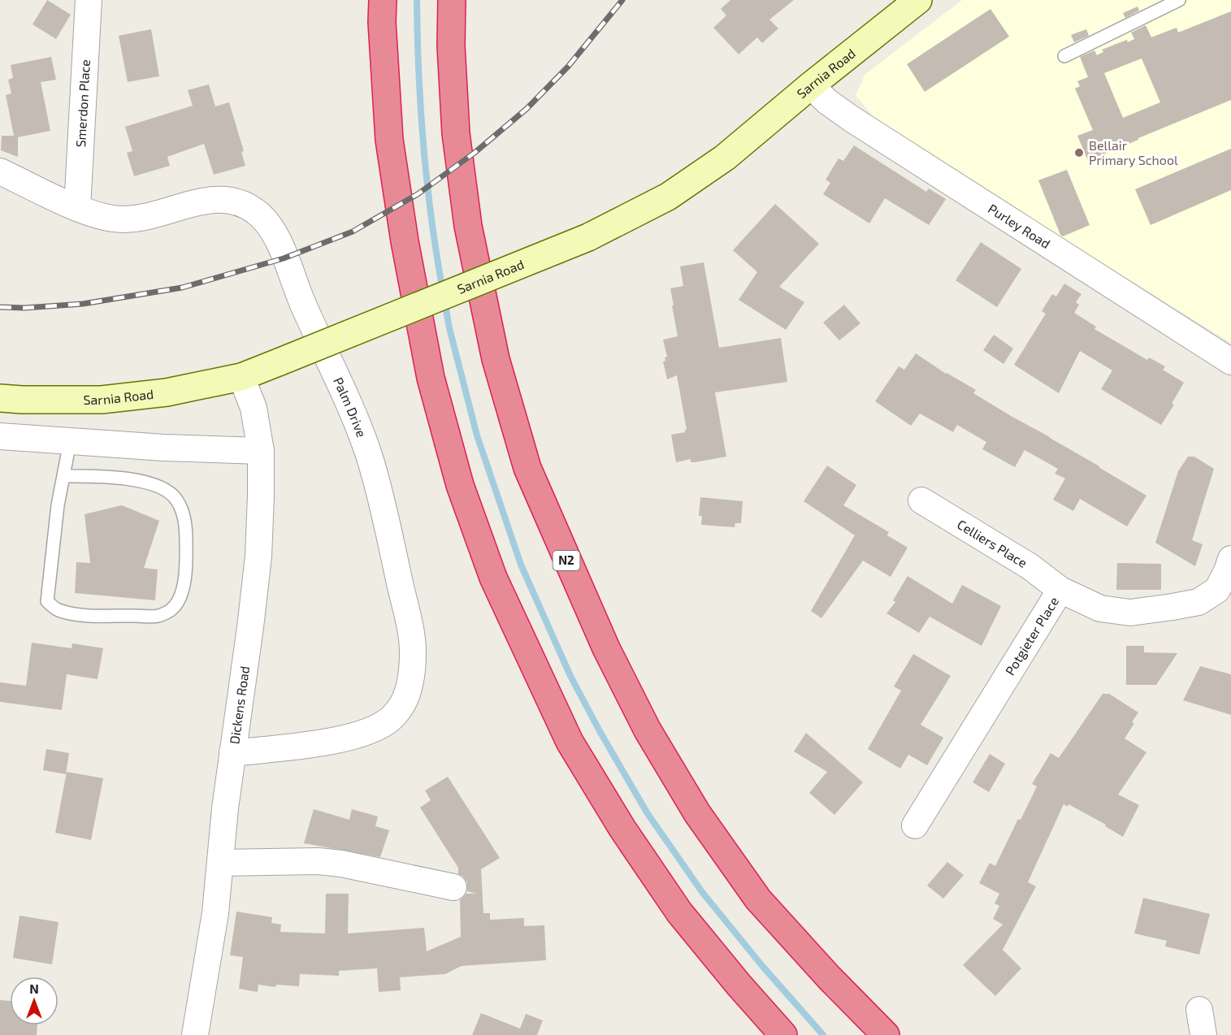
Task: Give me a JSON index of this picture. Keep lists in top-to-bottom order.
{
  "streets": {
    "highway": ["N2"],
    "main road": ["Sarnia Road"],
    "street": [
      "Smerdon Place",
      "Purley Road",
      "Palm Drive",
      "Celliers Place",
      "Potgieter Place",
      "Dickens Road"
    ]
  },
  "crossings": [
    ["Sarnia Road", "Purley Road"],
    ["Sarnia Road", "Dickens Road"],
    ["Smerdon Place", "Palm Drive"],
    ["Palm Drive", "Dickens Road"],
    ["Celliers Place", "Potgieter Place"]
  ],
  "places": ["Bellair Primary School"],
  "north": "top"
}
